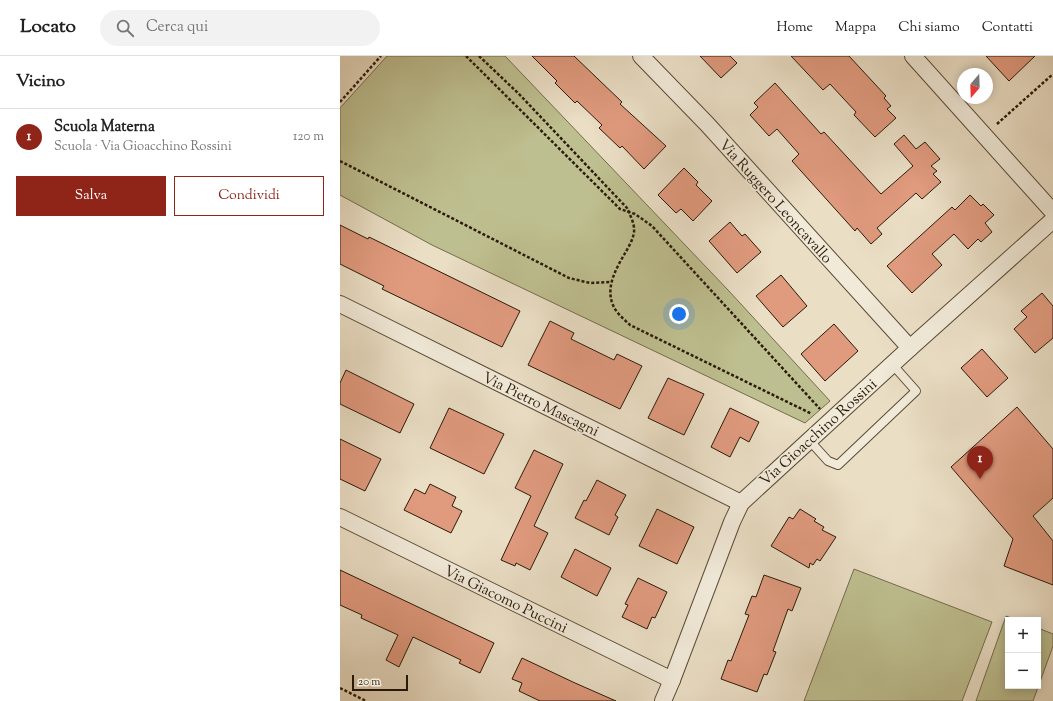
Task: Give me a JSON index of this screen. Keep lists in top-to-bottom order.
{
  "streets": {
    "street": [
      "Via Ruggero Leoncavallo",
      "Via Pietro Mascagni",
      "Via Gioacchino Rossini",
      "Via Giacomo Puccini"
    ]
  },
  "crossings": [
    ["Via Ruggero Leoncavallo", "Via Gioacchino Rossini"],
    ["Via Pietro Mascagni", "Via Gioacchino Rossini"],
    ["Via Gioacchino Rossini", "Via Giacomo Puccini"]
  ],
  "scale_bar": "20 m",
  "north": "bottom",
  "page": {
    "header": "Locato",
    "search": "Cerca qui",
    "nav": [
      "Home",
      "Mappa",
      "Chi siamo",
      "Contatti"
    ],
    "heading": "Vicino",
    "list": [
      {
        "mark": "1",
        "name": "Scuola Materna",
        "note": "Scuola · Via Gioacchino Rossini",
        "value": "120 m"
      }
    ],
    "buttons": ["Salva", "Condividi"],
    "pins": "1",
    "map_buttons": ["+", "−"],
    "scale": "20 m"
  }
}
